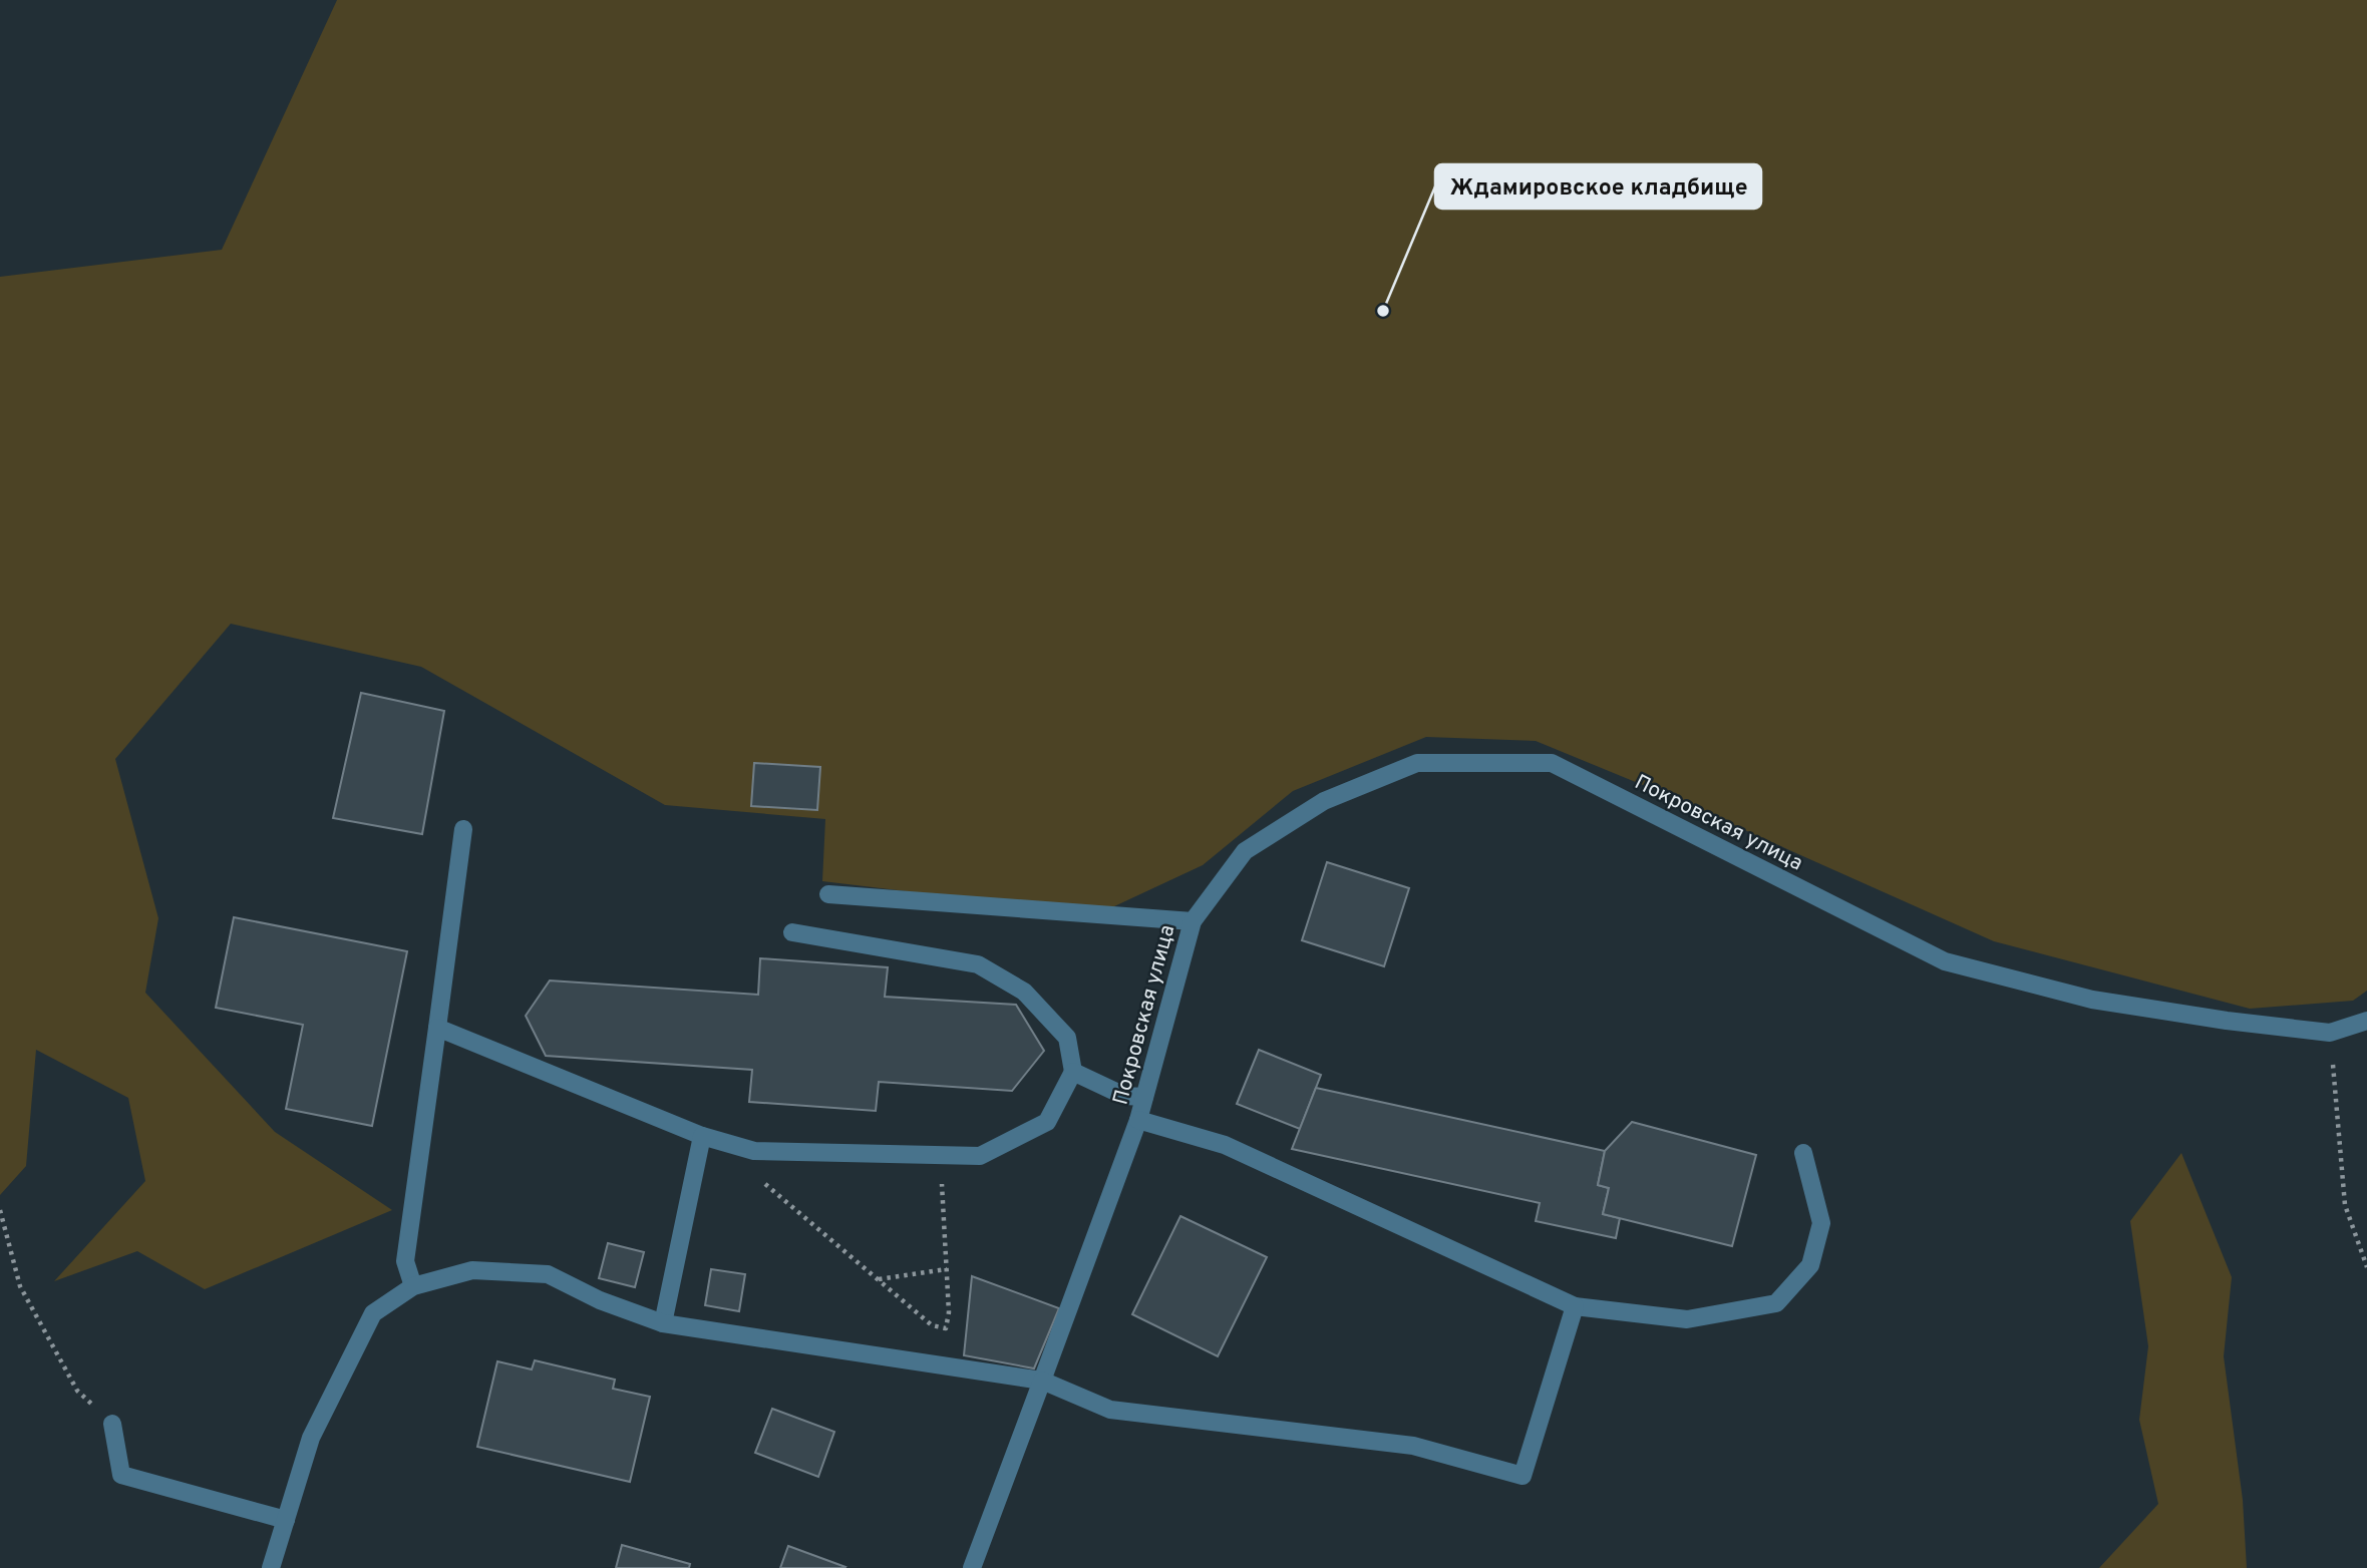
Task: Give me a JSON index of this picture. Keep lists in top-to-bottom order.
{
  "streets": {
    "street": ["Покровская улица"]
  },
  "places": ["Ждамировское кладбище"]
}
